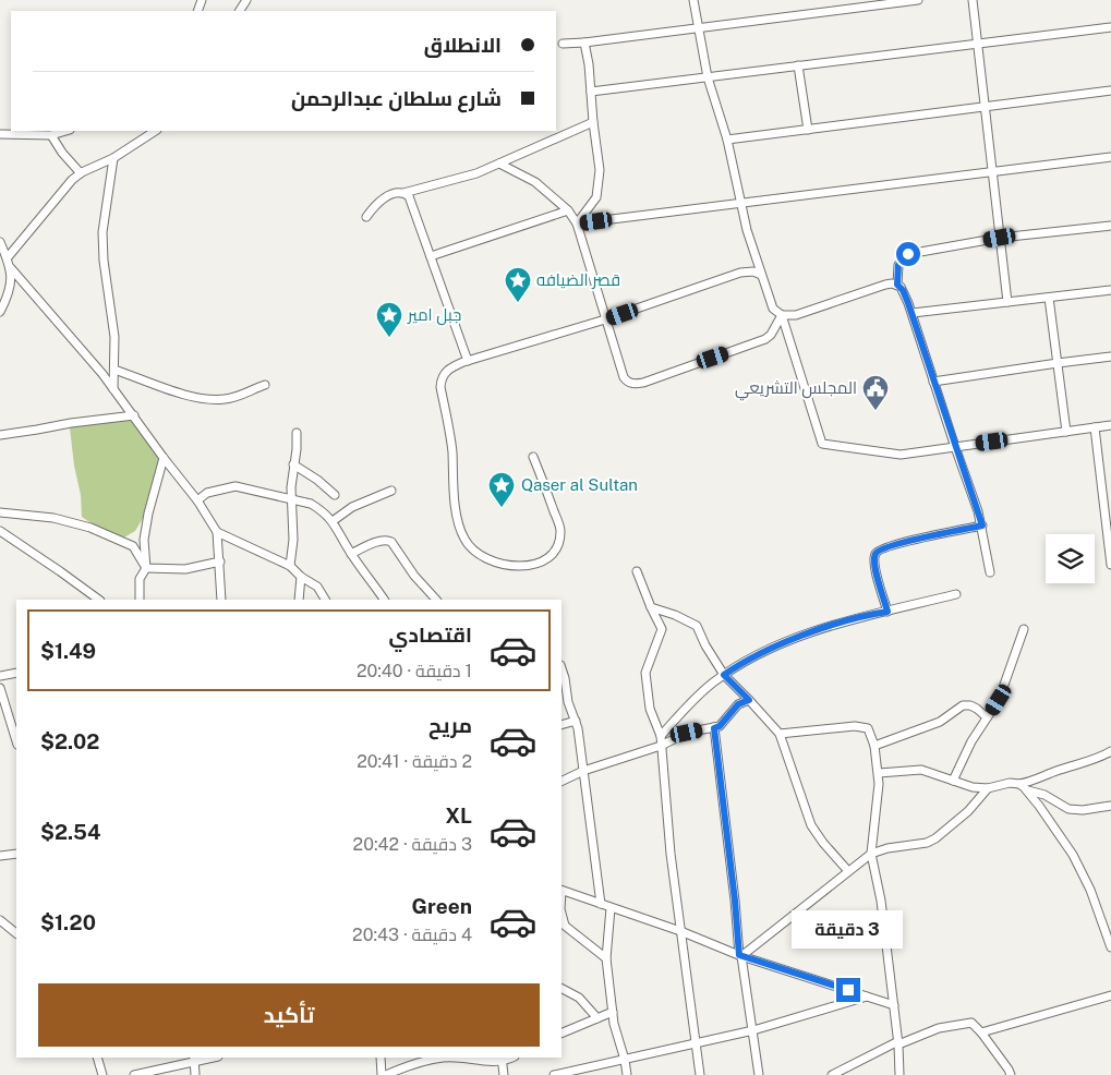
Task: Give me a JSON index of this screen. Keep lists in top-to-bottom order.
{
  "places": {
    "place": ["قصر الضيافه", "جبل امير", "Qaser al Sultan"],
    "public building": ["المجلس التشريعي"]
  },
  "page": {
    "banner": ["الانطلاق", "شارع سلطان عبدالرحمن"],
    "list": [
      {
        "name": "اقتصادي",
        "note": "1 دقيقة · 20:40",
        "value": "$1.49"
      },
      {
        "name": "مريح",
        "note": "2 دقيقة · 20:41",
        "value": "$2.02"
      },
      {
        "name": "XL",
        "note": "3 دقيقة · 20:42",
        "value": "$2.54"
      },
      {
        "name": "Green",
        "note": "4 دقيقة · 20:43",
        "value": "$1.20"
      }
    ],
    "bubble": "3 دقيقة",
    "buttons": "تأكيد"
  }
}
